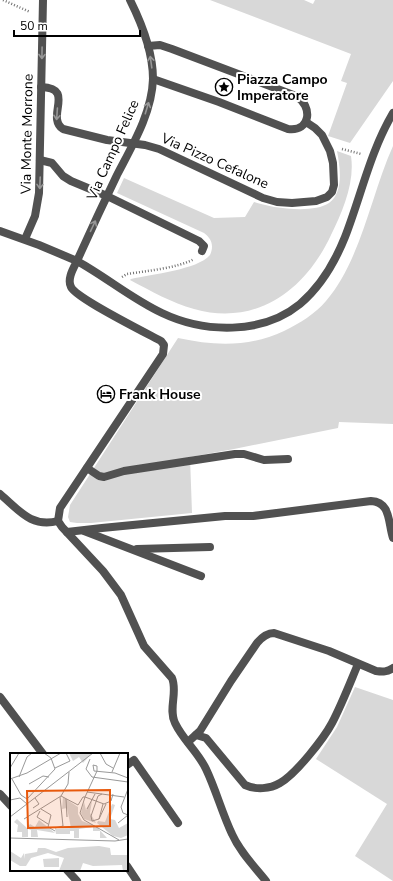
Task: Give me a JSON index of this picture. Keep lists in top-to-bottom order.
{
  "streets": {
    "street": ["Via Monte Morrone", "Via Campo Felice", "Via Pizzo Cefalone"]
  },
  "crossings": [
    ["Via Monte Morrone", "Via Pizzo Cefalone"],
    ["Via Campo Felice", "Via Pizzo Cefalone"]
  ],
  "one_way": ["Via Monte Morrone"],
  "places": {
    "place": ["Piazza Campo Imperatore"],
    "hotel": ["Frank House"]
  },
  "scale_bar": "50 m"
}
